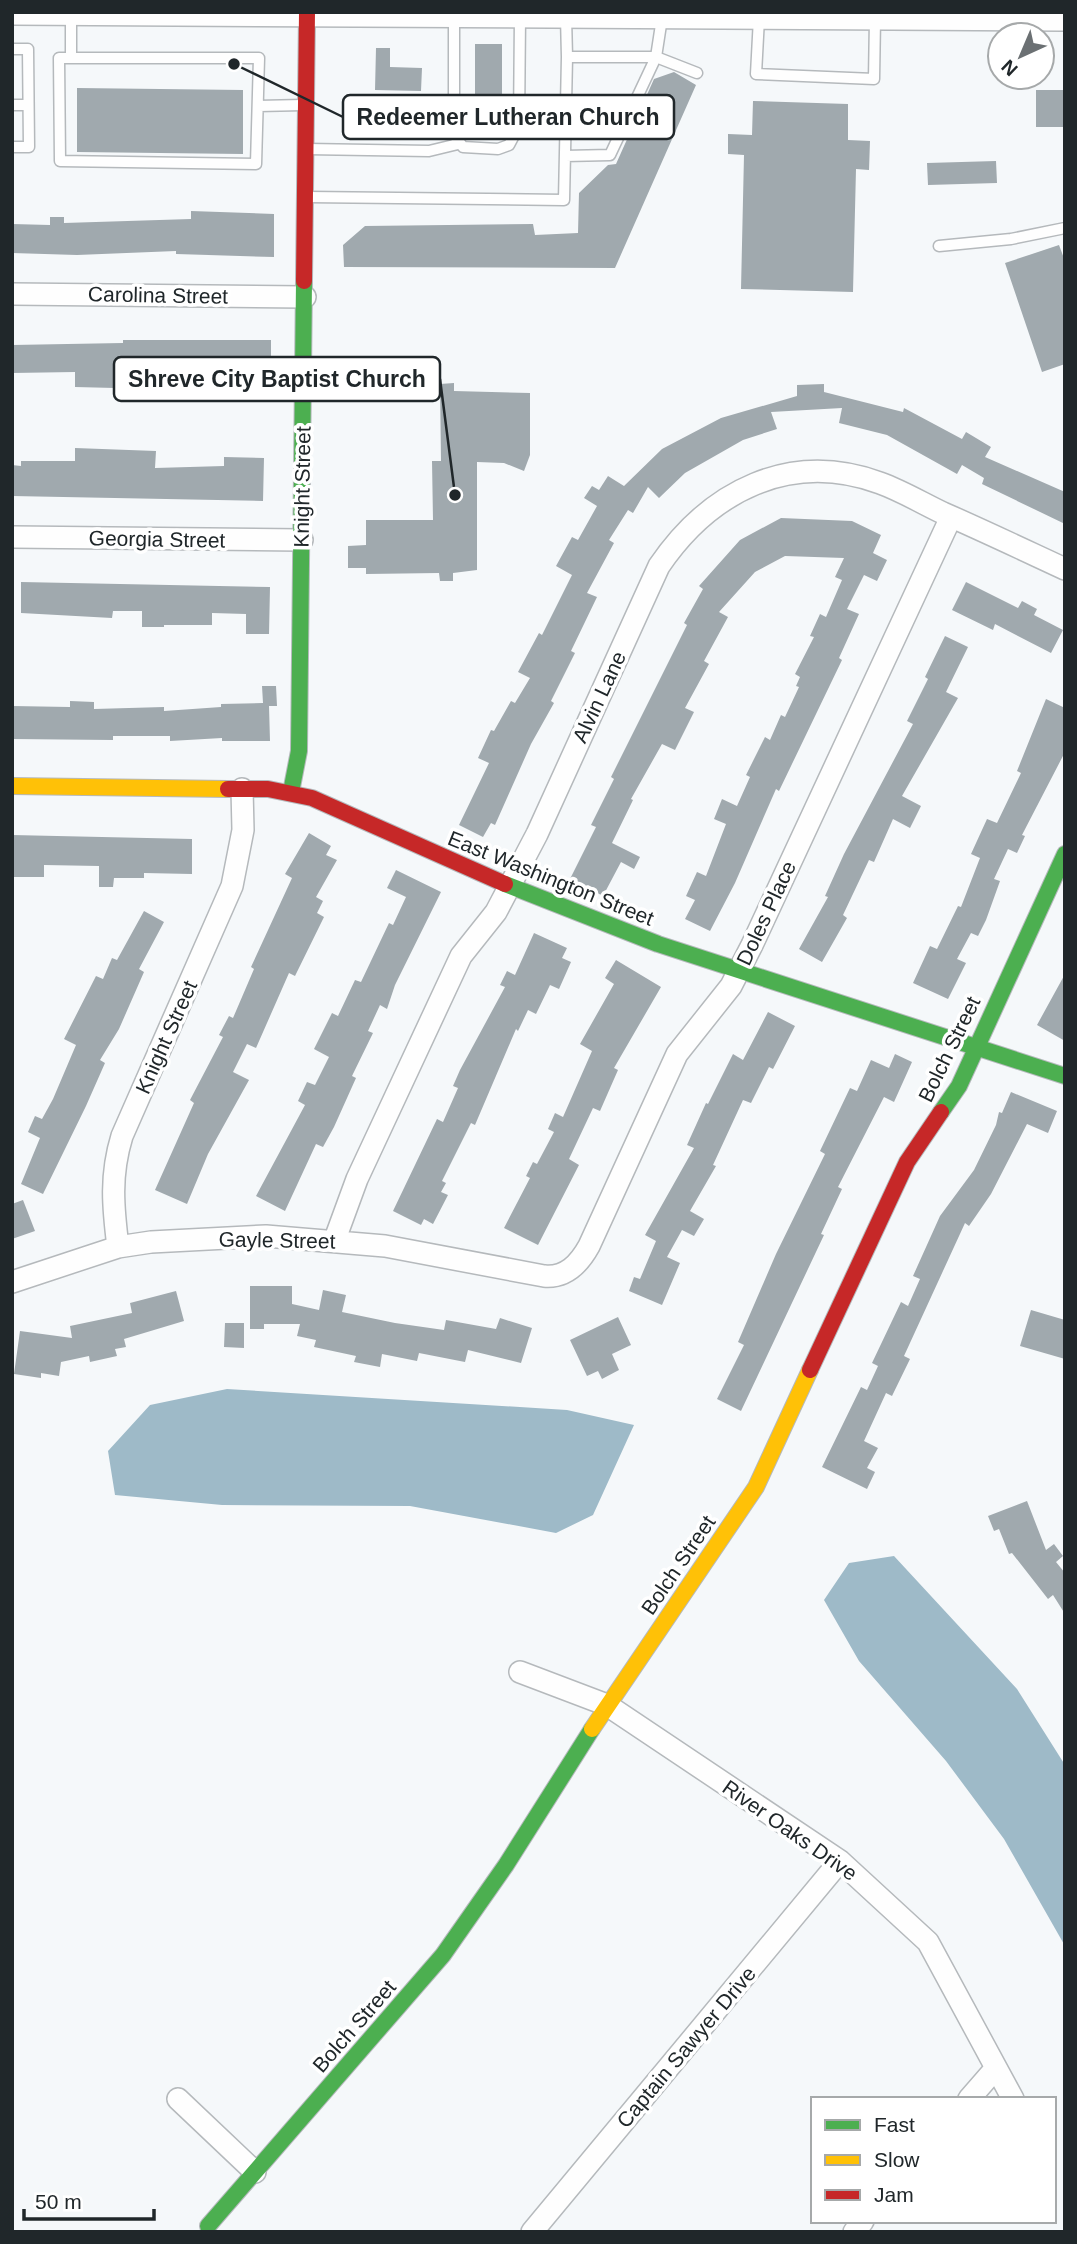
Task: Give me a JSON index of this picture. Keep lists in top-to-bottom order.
{
  "streets": {
    "street": [
      "Carolina Street",
      "Knight Street",
      "Georgia Street",
      "Alvin Lane",
      "East Washington Street",
      "Doles Place",
      "Bolch Street",
      "Gayle Street",
      "River Oaks Drive",
      "Captain Sawyer Drive"
    ]
  },
  "crossings": [
    ["Carolina Street", "Knight Street"],
    ["Knight Street", "Georgia Street"],
    ["Knight Street", "East Washington Street"],
    ["Knight Street", "Gayle Street"],
    ["Alvin Lane", "East Washington Street"],
    ["Alvin Lane", "Doles Place"],
    ["Alvin Lane", "Gayle Street"],
    ["East Washington Street", "Doles Place"],
    ["East Washington Street", "Bolch Street"],
    ["Doles Place", "Gayle Street"],
    ["Bolch Street", "River Oaks Drive"],
    ["River Oaks Drive", "Captain Sawyer Drive"]
  ],
  "places": ["Redeemer Lutheran Church", "Shreve City Baptist Church"],
  "legend": ["Fast", "Slow", "Jam"],
  "scale_bar": "50 m",
  "north": "bottom left"
}
